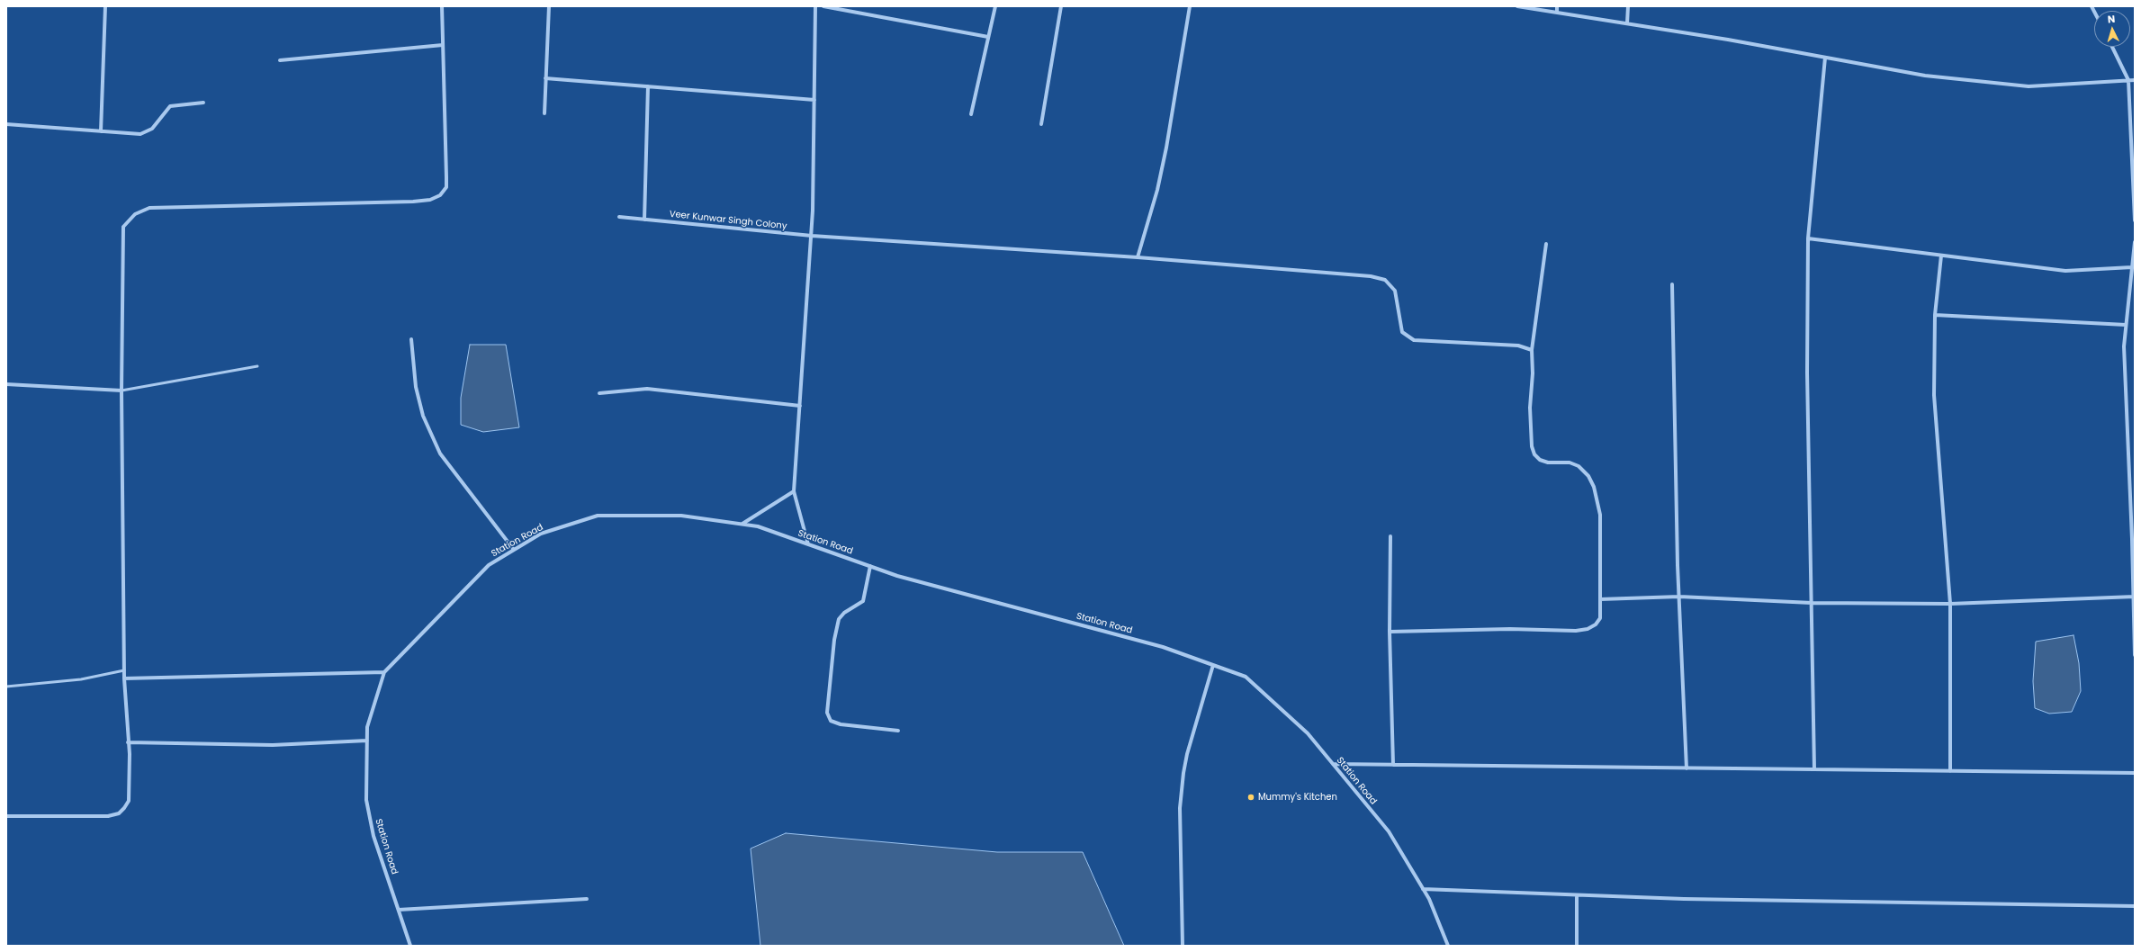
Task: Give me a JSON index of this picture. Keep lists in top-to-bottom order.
{
  "streets": {
    "street": ["Veer Kunwar Singh Colony", "Station Road"]
  },
  "places": ["Mummy's Kitchen"],
  "north": "top"
}
